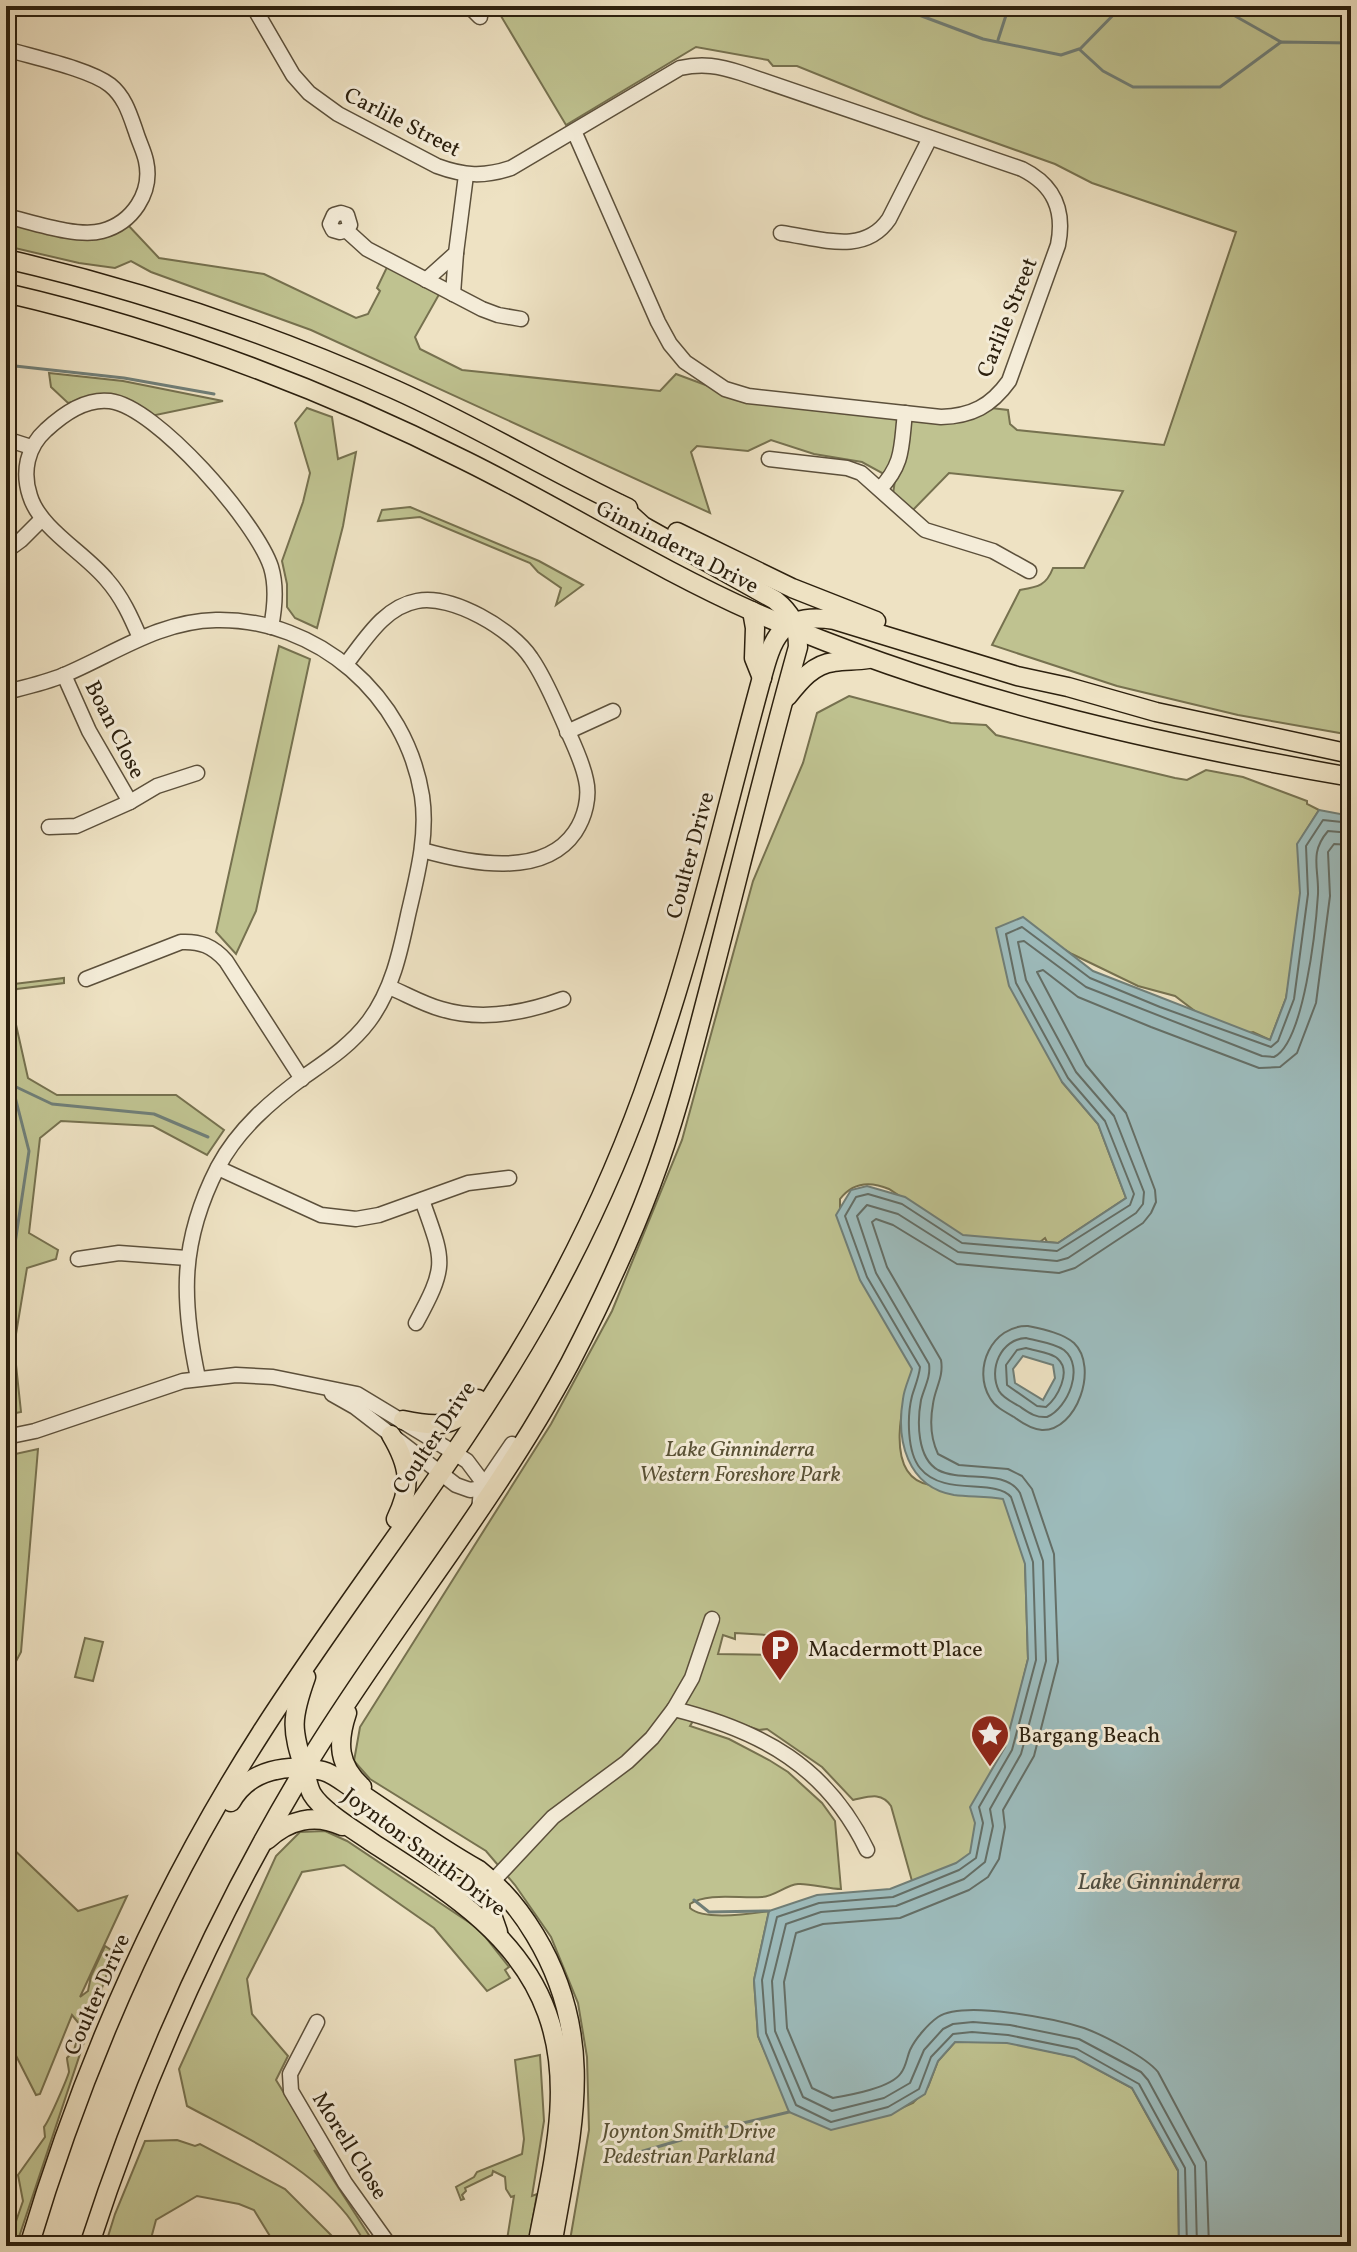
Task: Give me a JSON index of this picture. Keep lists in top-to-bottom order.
{
  "streets": {
    "main road": ["Ginninderra Drive", "Coulter Drive", "Joynton Smith Drive"],
    "street": ["Carlile Street", "Boan Close", "Morell Close"]
  },
  "crossings": [
    ["Ginninderra Drive", "Coulter Drive"],
    ["Coulter Drive", "Joynton Smith Drive"]
  ],
  "water": ["Lake Ginninderra"],
  "parks": ["Lake Ginninderra Western Foreshore Park", "Joynton Smith Drive Pedestrian Parkland"],
  "places": {
    "parking": ["Macdermott Place"],
    "place": ["Bargang Beach"]
  }
}
